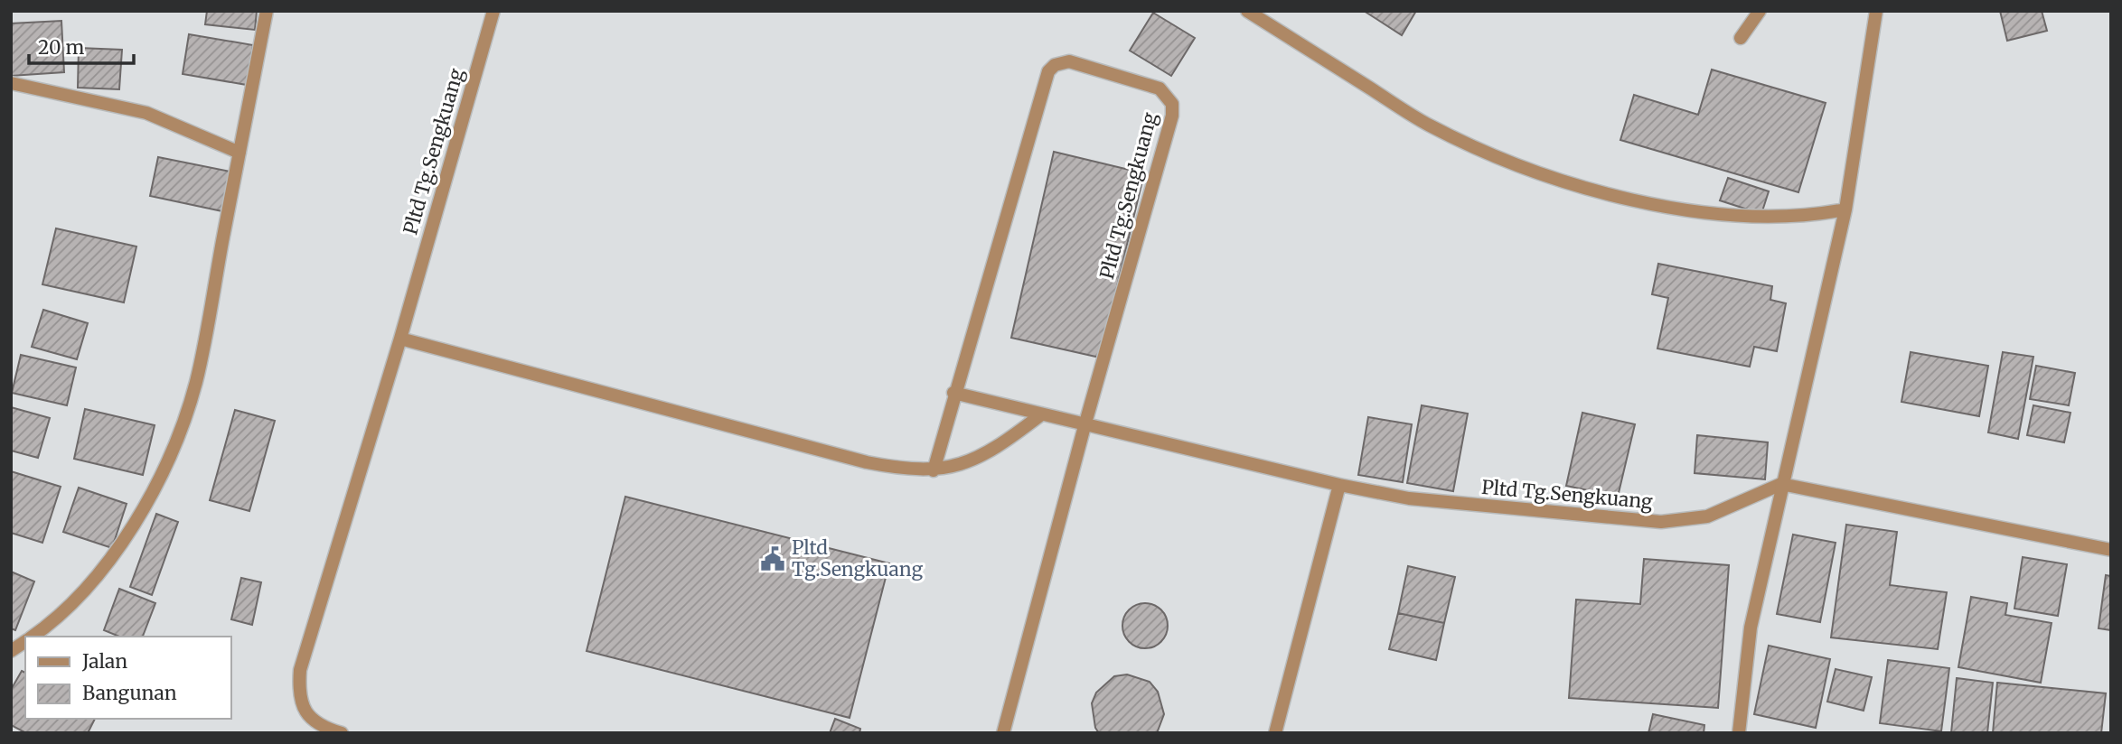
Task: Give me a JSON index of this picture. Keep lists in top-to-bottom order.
{
  "streets": {
    "street": ["Pltd Tg.Sengkuang"]
  },
  "places": {
    "public building": ["Pltd Tg.Sengkuang"]
  },
  "legend": ["Jalan", "Bangunan"],
  "scale_bar": "20 m"
}
